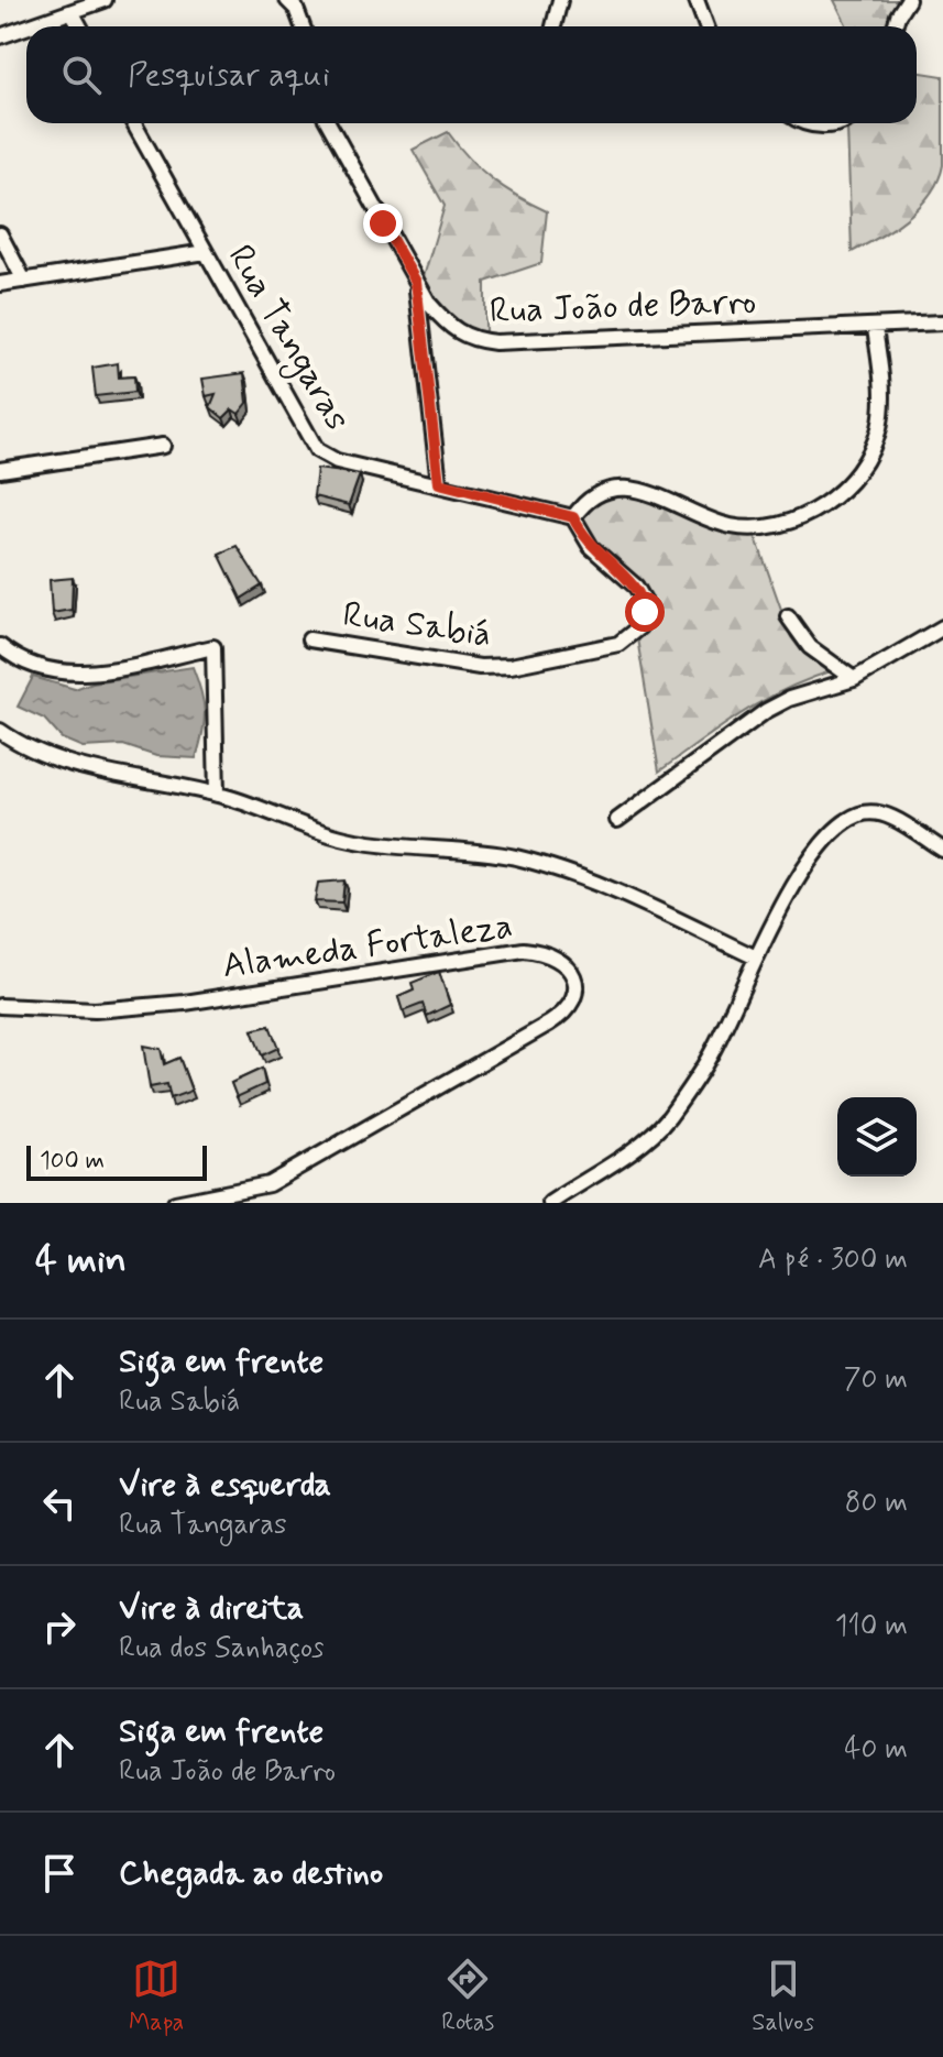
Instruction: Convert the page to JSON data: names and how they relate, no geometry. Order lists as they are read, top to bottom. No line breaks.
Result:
{"streets":{"street":["Rua João de Barro","Rua Tangaras","Rua Sabiá","Alameda Fortaleza"]},"crossings":[["Rua Tangaras","Rua Sabiá"]],"scale_bar":"100 m","page":{"search":"Pesquisar aqui","scale":"100 m","heading":["4 min","A pé · 300 m"],"list":[["Siga em frente","Rua Sabiá","70 m"],["Vire à esquerda","Rua Tangaras","80 m"],["Vire à direita","Rua dos Sanhaços","110 m"],["Siga em frente","Rua João de Barro","40 m"],"Chegada ao destino"],"nav":["Mapa","Rotas","Salvos"]}}
